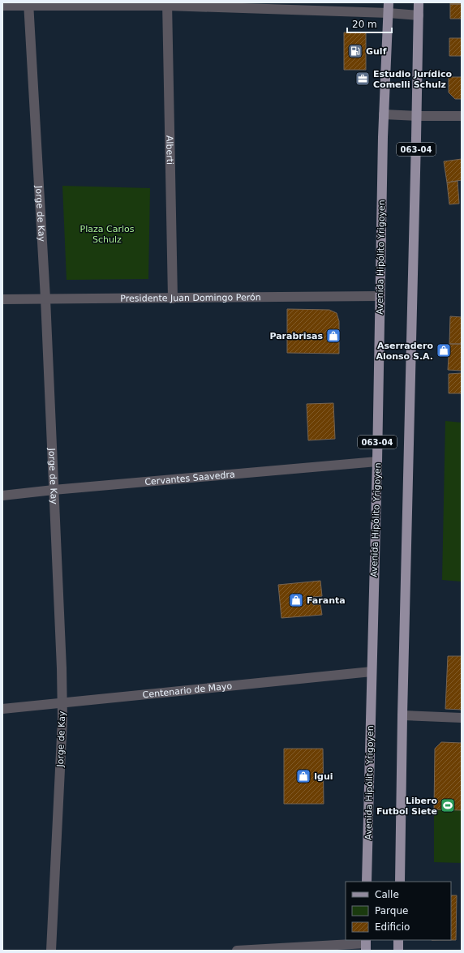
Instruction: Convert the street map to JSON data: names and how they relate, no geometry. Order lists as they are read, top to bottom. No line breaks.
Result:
{"streets":{"main road":["063-04","Avenida Hipólito Yrigoyen"],"street":["Alberti","Jorge de Kay","Presidente Juan Domingo Perón","Cervantes Saavedra","Centenario de Mayo"]},"crossings":[["Alberti","Presidente Juan Domingo Perón"],["Jorge de Kay","Presidente Juan Domingo Perón"],["Jorge de Kay","Cervantes Saavedra"],["Jorge de Kay","Centenario de Mayo"],["Avenida Hipólito Yrigoyen","Presidente Juan Domingo Perón"],["Avenida Hipólito Yrigoyen","Cervantes Saavedra"],["Avenida Hipólito Yrigoyen","Centenario de Mayo"]],"parks":["Plaza Carlos Schulz"],"places":{"fuel station":["Gulf"],"office":["Estudio Jurídico Comelli Schulz"],"shop":["Parabrisas","Aserradero Alonso S.A.","Faranta","Igui"],"sports":["Libero Futbol Siete"]},"legend":["Calle","Parque","Edificio"],"scale_bar":"20 m"}
